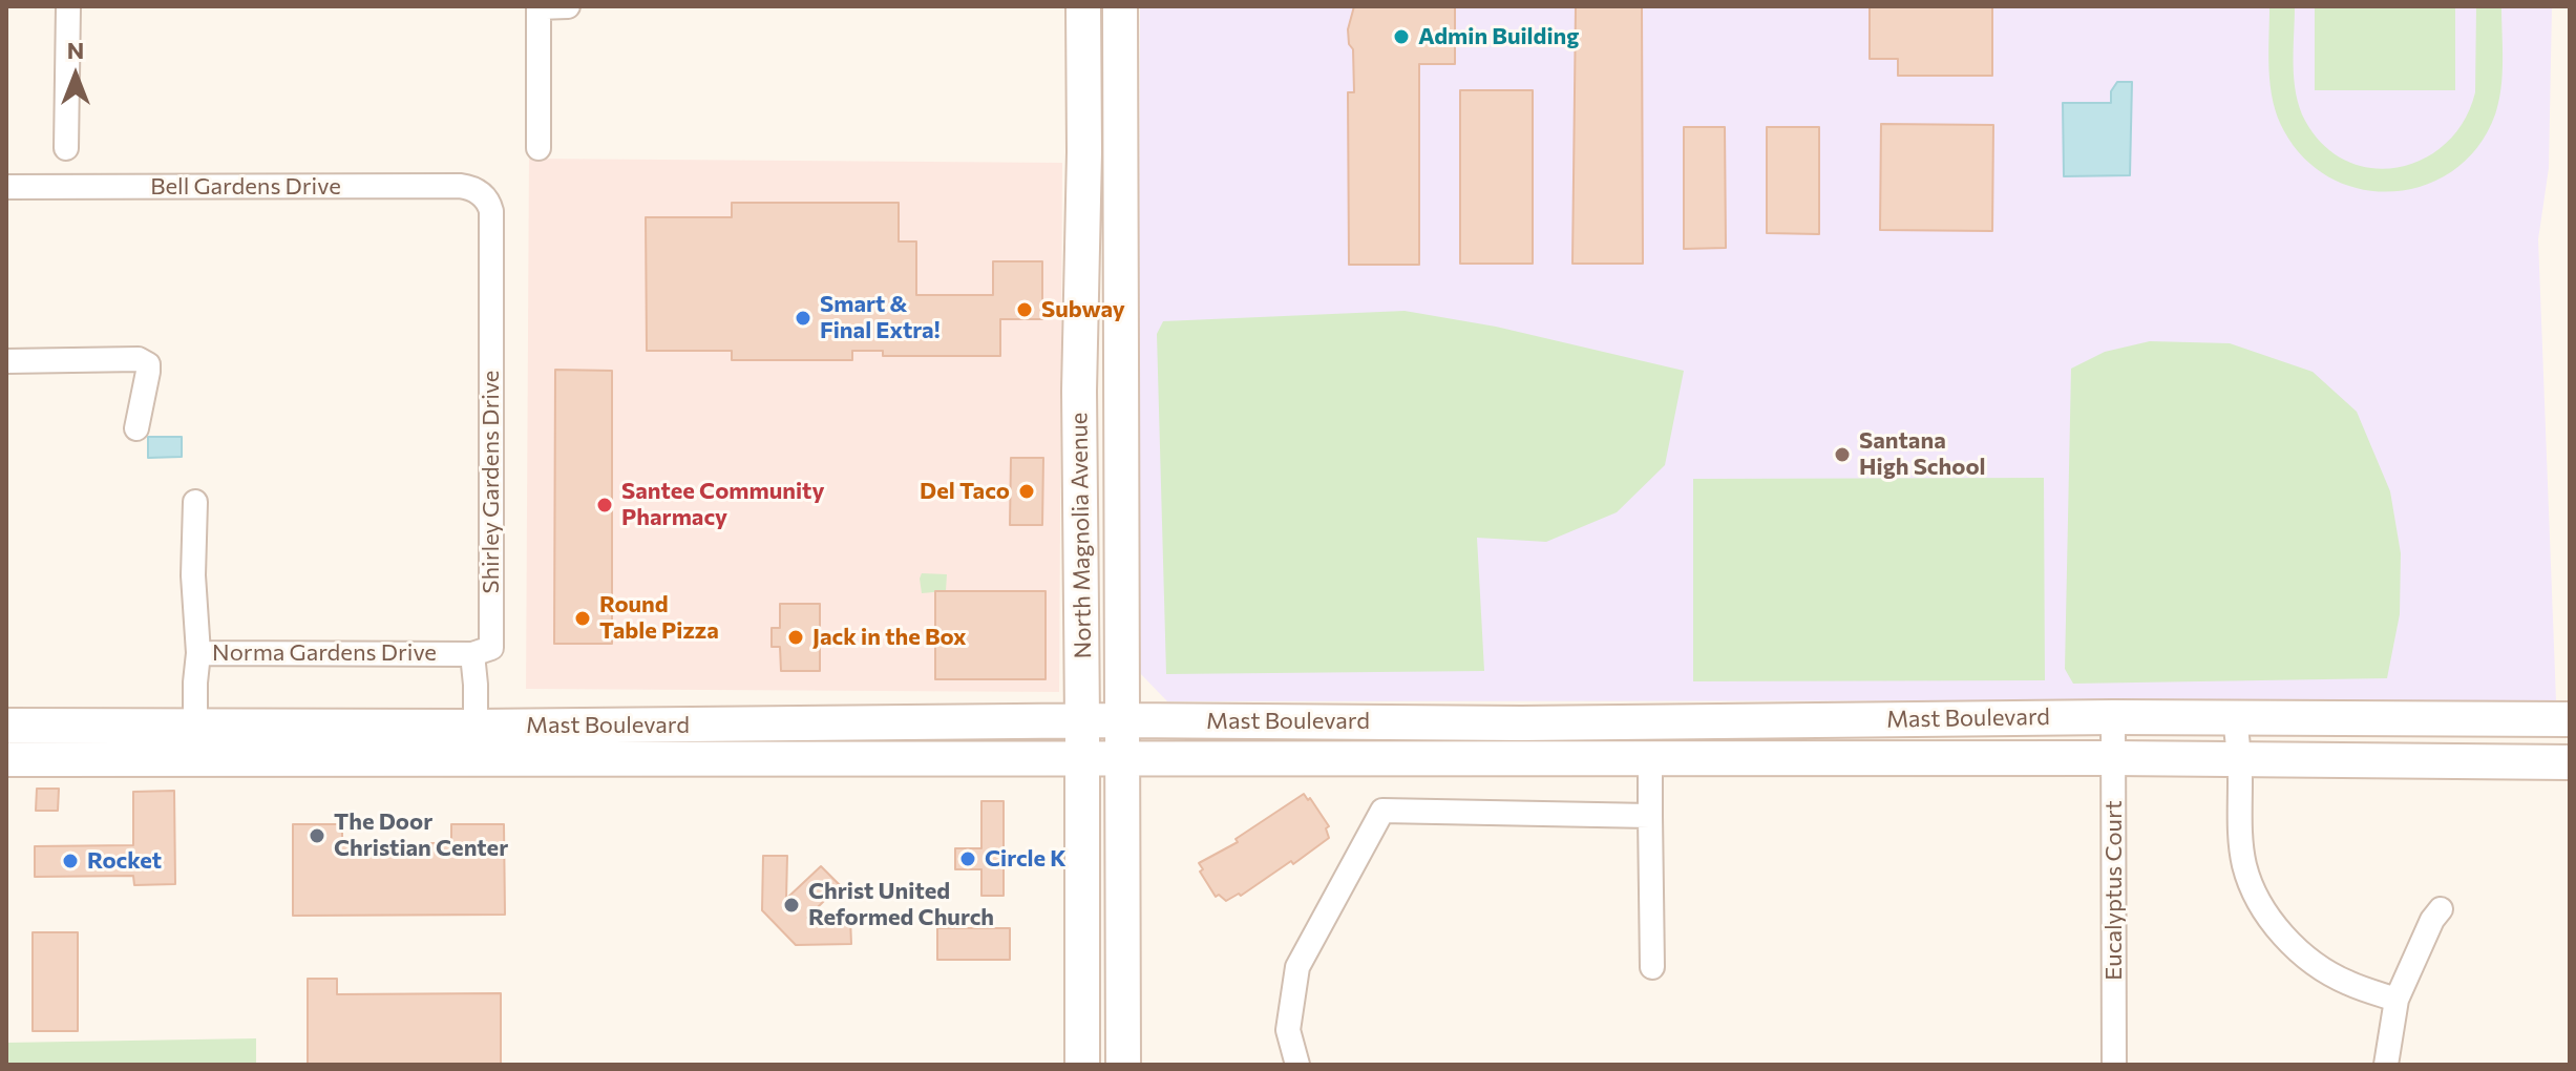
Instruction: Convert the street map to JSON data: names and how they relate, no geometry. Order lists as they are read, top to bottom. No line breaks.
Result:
{"streets":{"main road":["North Magnolia Avenue","Mast Boulevard"],"street":["Bell Gardens Drive","Shirley Gardens Drive","Norma Gardens Drive","Eucalyptus Court"]},"crossings":[["Bell Gardens Drive","Shirley Gardens Drive"],["Shirley Gardens Drive","Norma Gardens Drive"],["North Magnolia Avenue","Mast Boulevard"],["Norma Gardens Drive","Mast Boulevard"],["Mast Boulevard","Eucalyptus Court"]],"places":["Admin Building","Subway","Smart & Final Extra!","Santana High School","Del Taco","Santee Community Pharmacy","Round Table Pizza","Jack in the Box","The Door Christian Center","Circle K","Rocket","Christ United Reformed Church"],"north":"top"}
